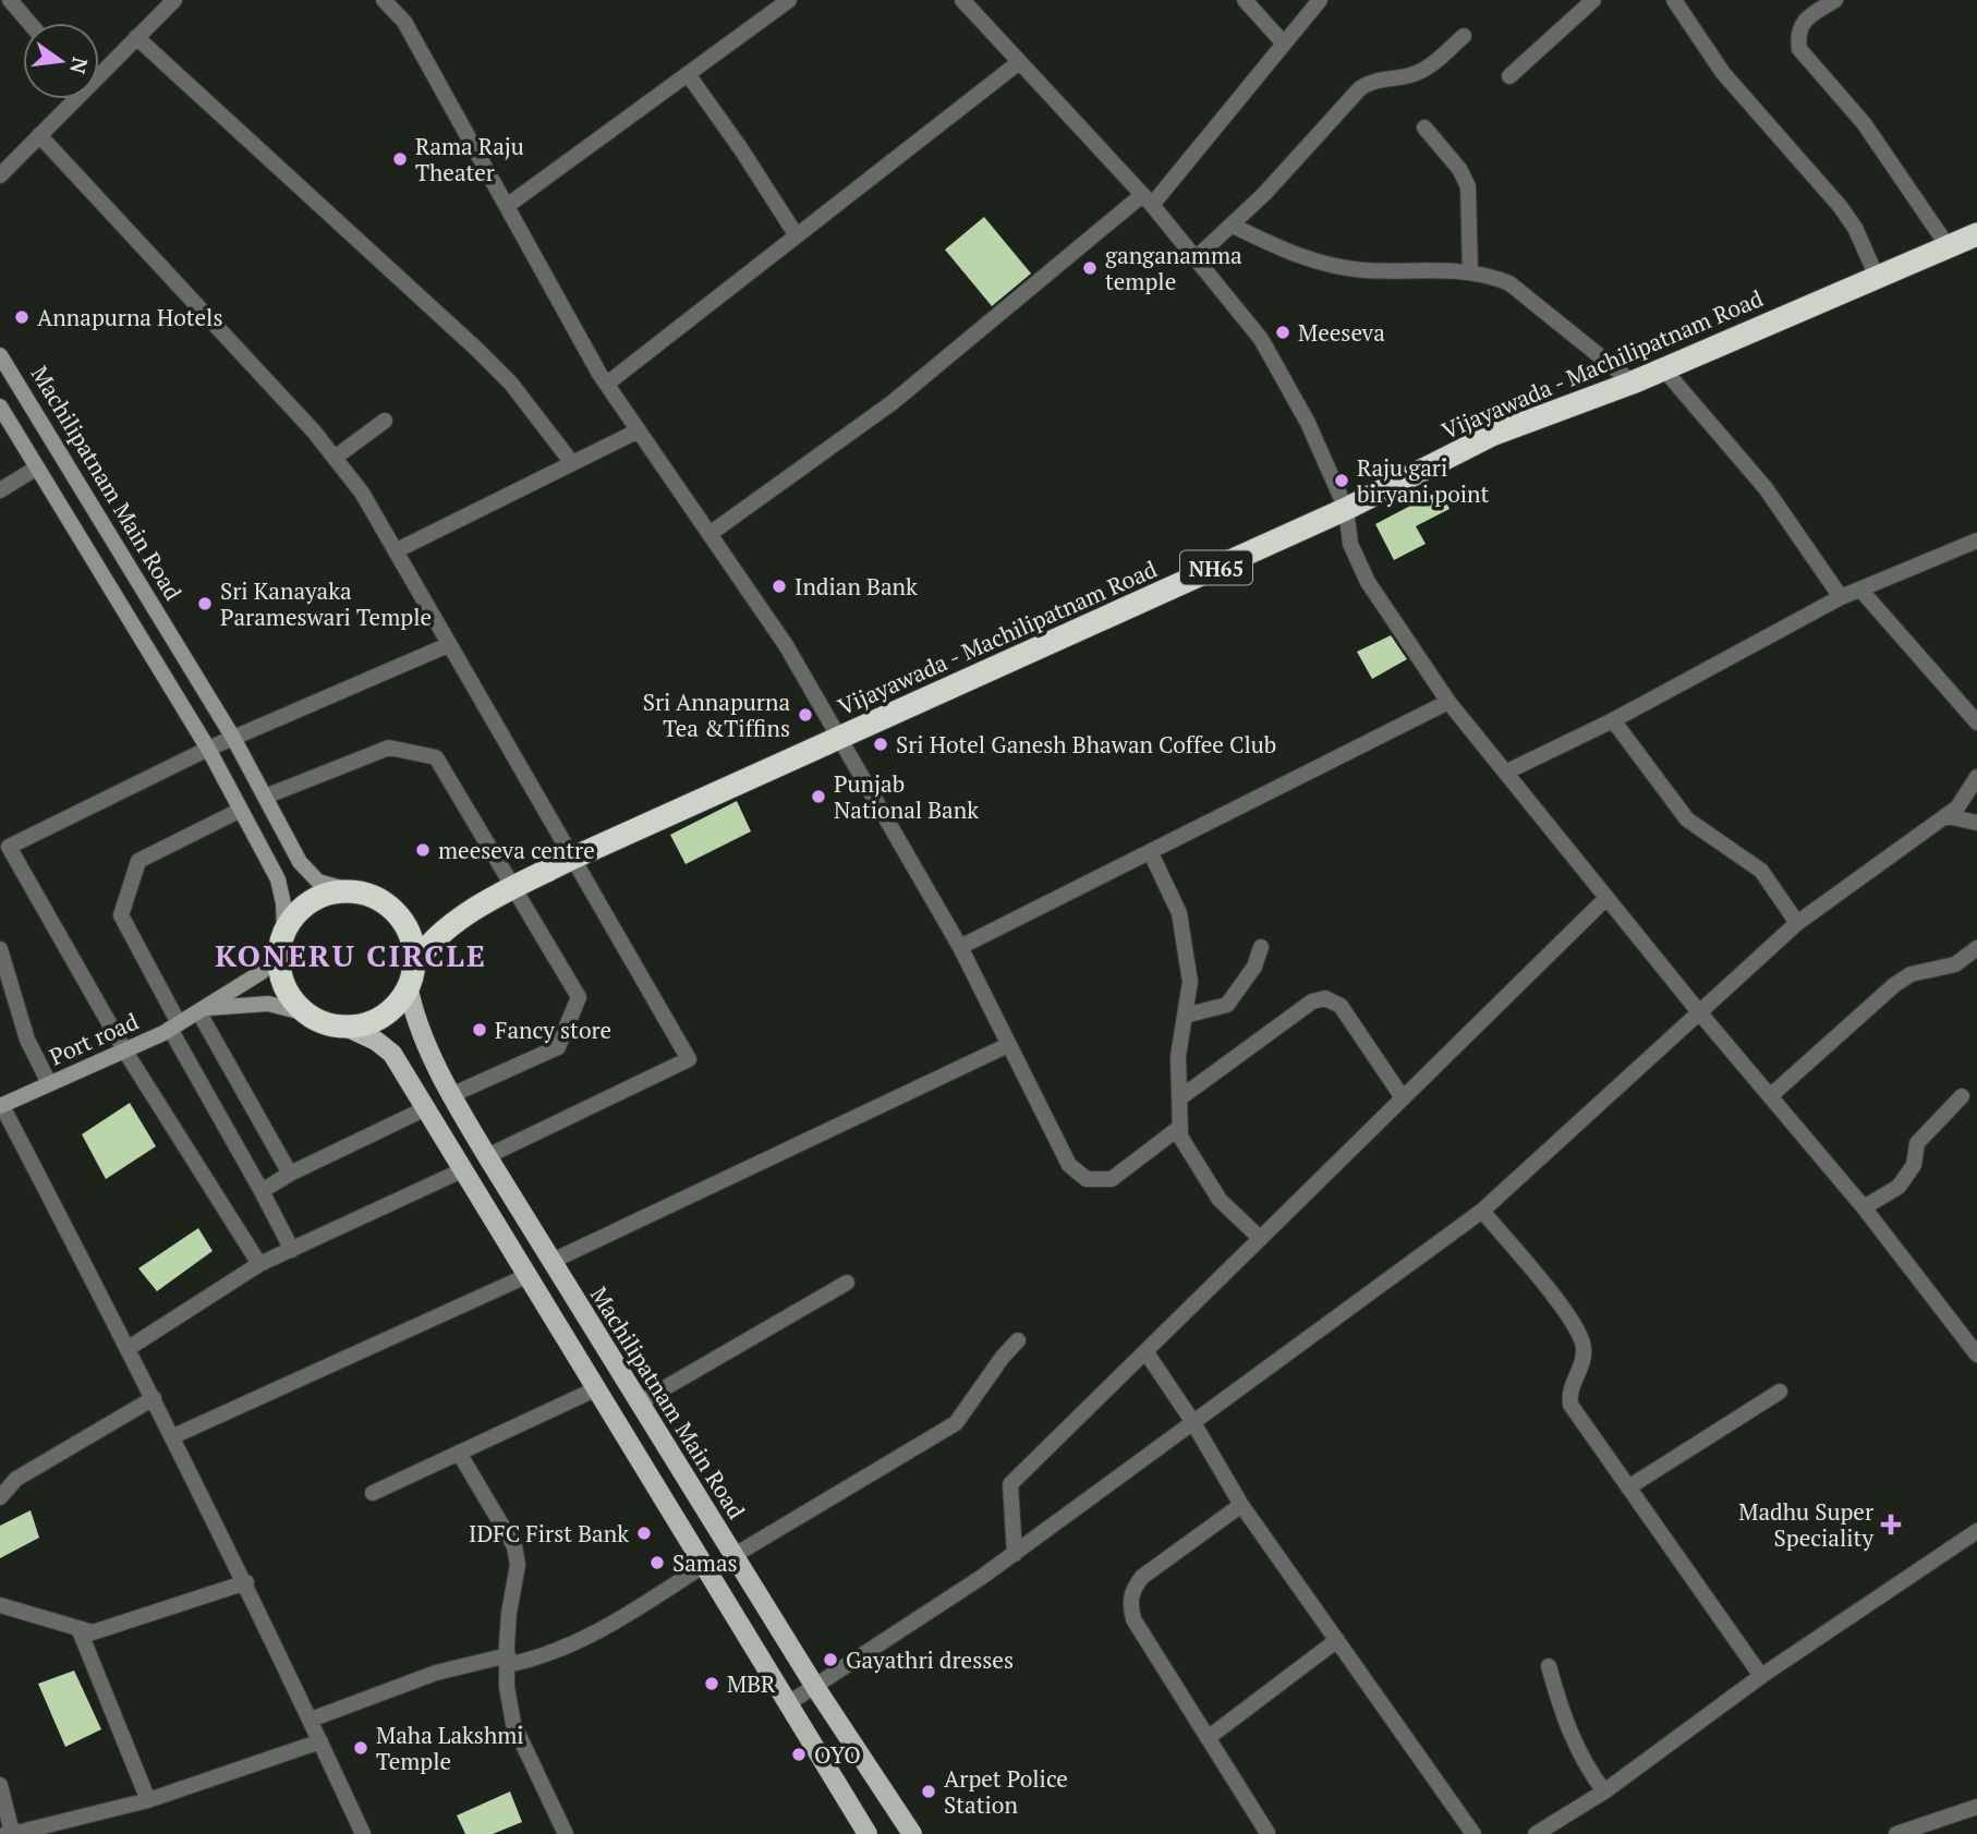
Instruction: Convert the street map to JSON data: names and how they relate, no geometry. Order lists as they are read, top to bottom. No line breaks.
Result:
{"streets":{"highway":["Vijayawada - Machilipatnam Road","NH65"],"main road":["Machilipatnam Main Road"],"street":["Port road"]},"crossings":[["Vijayawada - Machilipatnam Road","Machilipatnam Main Road"],["Vijayawada - Machilipatnam Road","NH65"],["Vijayawada - Machilipatnam Road","Port road"],["Machilipatnam Main Road","NH65"],["Machilipatnam Main Road","Port road"],["NH65","Port road"]],"districts":["KONERU CIRCLE"],"places":{"other":["Rama Raju Theater","ganganamma temple","Annapurna Hotels","Meeseva","Raju gari biryani point","Indian Bank","Sri Kanayaka Parameswari Temple","Sri Annapurna Tea &Tiffins","Sri Hotel Ganesh Bhawan Coffee Club","Punjab National Bank","meeseva centre","Fancy store","IDFC First Bank","Samas","Gayathri dresses","MBR","Maha Lakshmi Temple","OYO","Arpet Police Station"],"health":["Madhu Super Speciality"]},"north":"right"}
